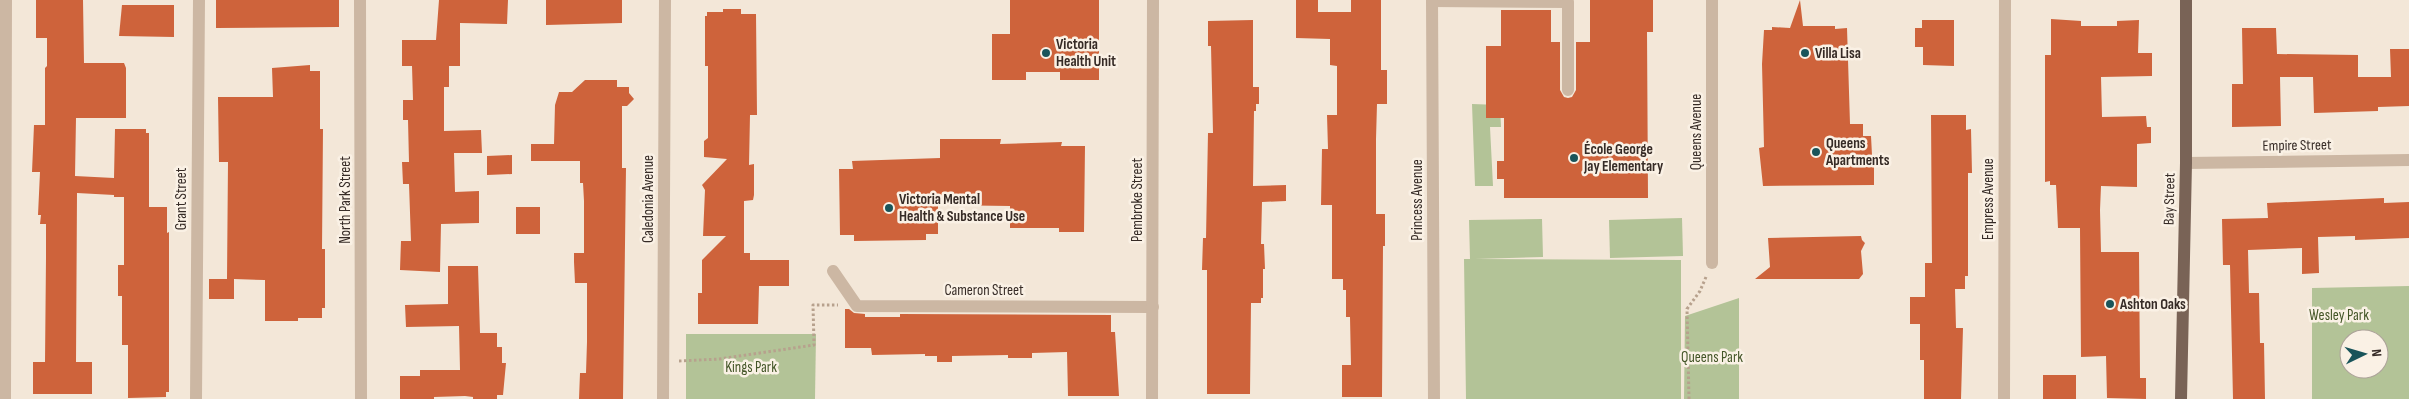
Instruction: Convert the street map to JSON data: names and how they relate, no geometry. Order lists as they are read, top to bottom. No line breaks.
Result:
{"streets":{"main road":["Bay Street"],"street":["Queens Avenue","Empire Street","Grant Street","Caledonia Avenue","Empress Avenue","North Park Street","Pembroke Street","Princess Avenue","Cameron Street"]},"crossings":[["Empire Street","Bay Street"],["Pembroke Street","Cameron Street"]],"parks":["Wesley Park","Queens Park","Kings Park"],"places":["Victoria Health Unit","Villa Lisa","Queens Apartments","École George Jay Elementary","Victoria Mental Health & Substance Use","Ashton Oaks"],"north":"right"}
